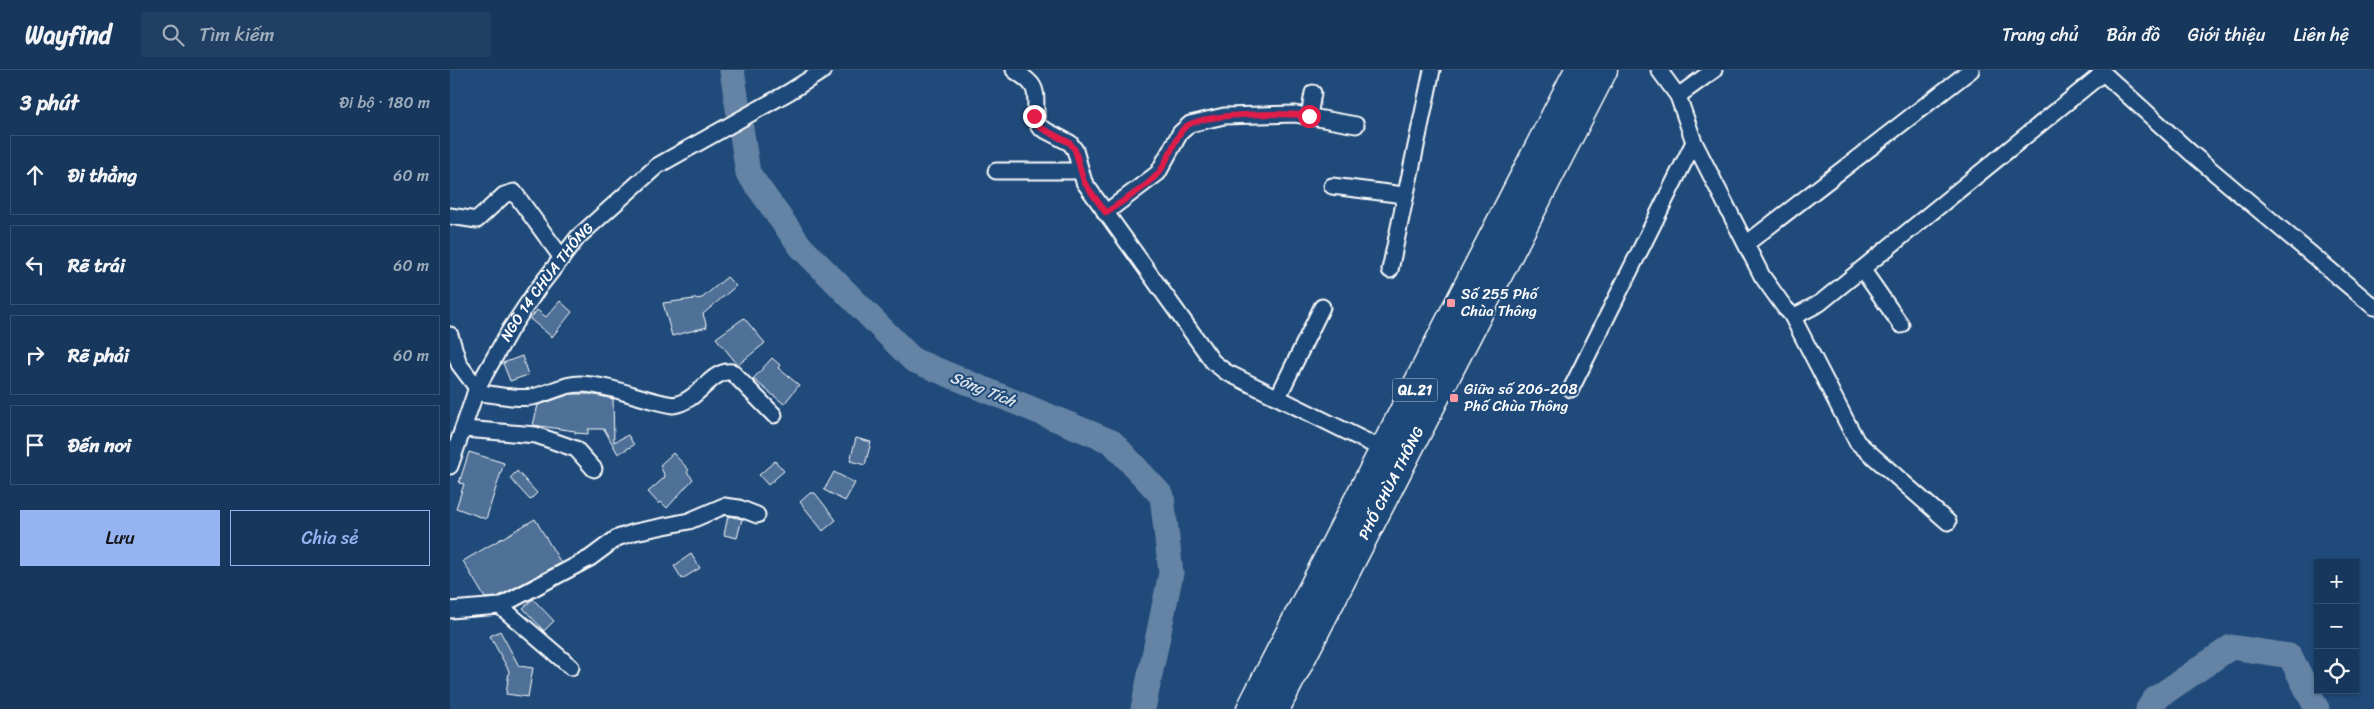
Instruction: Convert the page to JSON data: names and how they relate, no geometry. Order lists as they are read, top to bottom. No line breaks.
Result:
{"streets":{"highway":["QL.21","PHỐ CHÙA THÔNG"],"street":["NGÕ 14 CHÙA THÔNG"]},"water":["Sông Tích"],"places":{"transit":["Số 255 Phố Chùa Thông","Giữa số 206-208 Phố Chùa Thông"]},"page":{"header":"Wayfind","search":"Tìm kiếm","nav":["Trang chủ","Bản đồ","Giới thiệu","Liên hệ"],"heading":["3 phút","Đi bộ · 180 m"],"list":[["Đi thẳng","60 m"],["Rẽ trái","60 m"],["Rẽ phải","60 m"],"Đến nơi"],"buttons":["Lưu","Chia sẻ"],"map_buttons":["+","−"]}}
